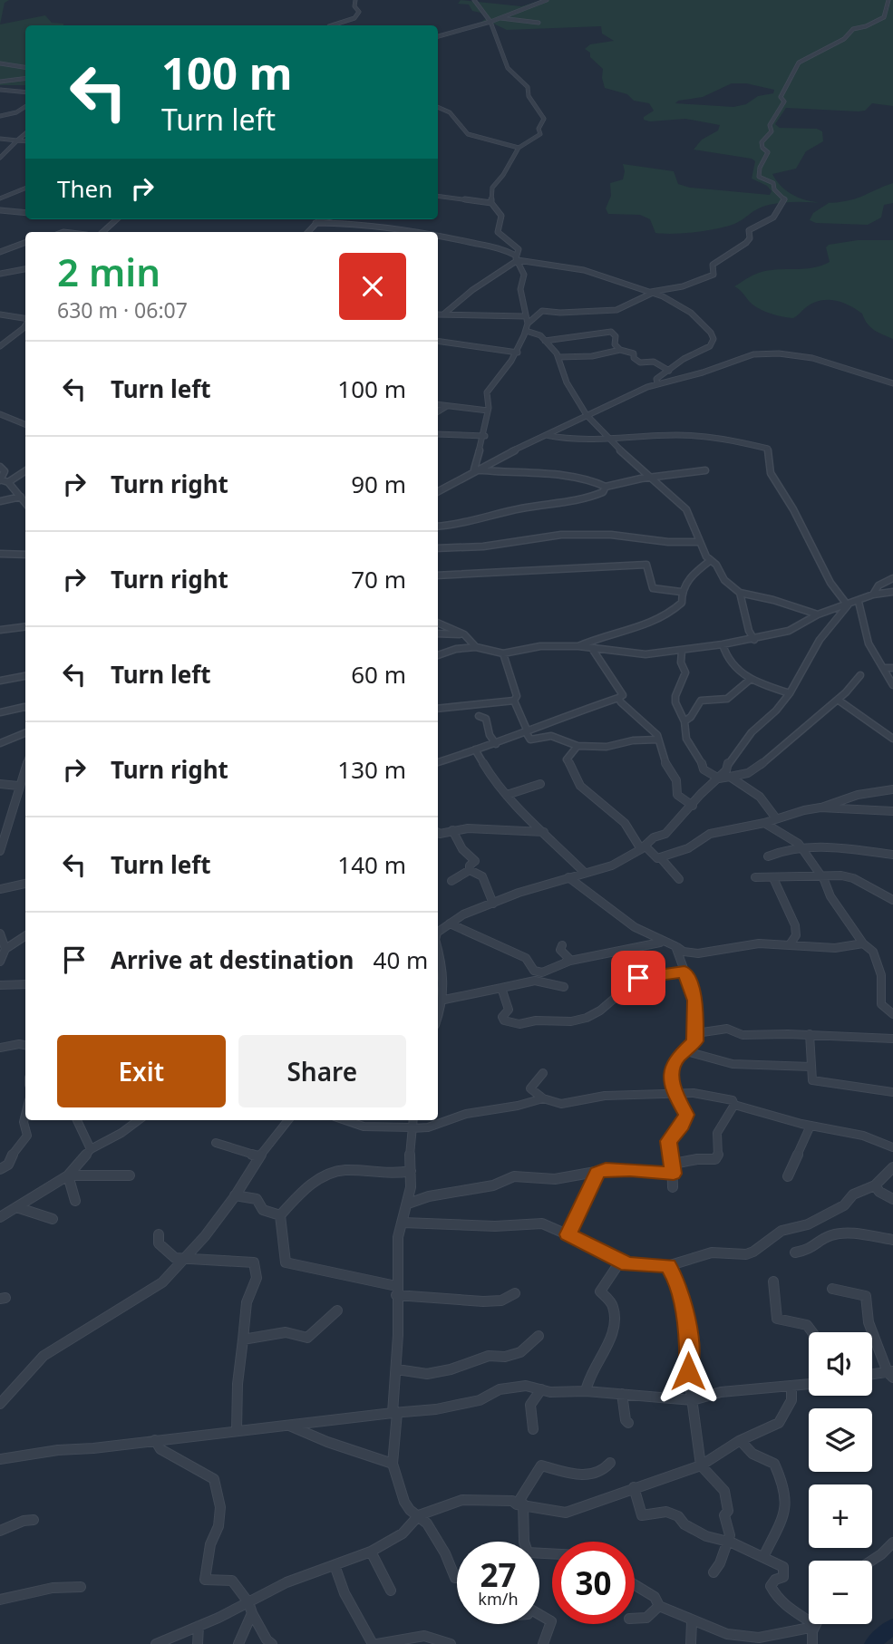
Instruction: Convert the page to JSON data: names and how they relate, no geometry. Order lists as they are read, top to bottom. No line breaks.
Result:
{"page":{"turn":["100 m","Turn left"],"then":"Then","heading":["2 min","630 m · 06:07"],"list":[{"name":"Turn left","value":"100 m"},{"name":"Turn right","value":"90 m"},{"name":"Turn right","value":"70 m"},{"name":"Turn left","value":"60 m"},{"name":"Turn right","value":"130 m"},{"name":"Turn left","value":"140 m"},{"name":"Arrive at destination","value":"40 m"}],"buttons":["Exit","Share"],"map_buttons":["+","−"],"speed":"27 km/h","limit":"30"}}
